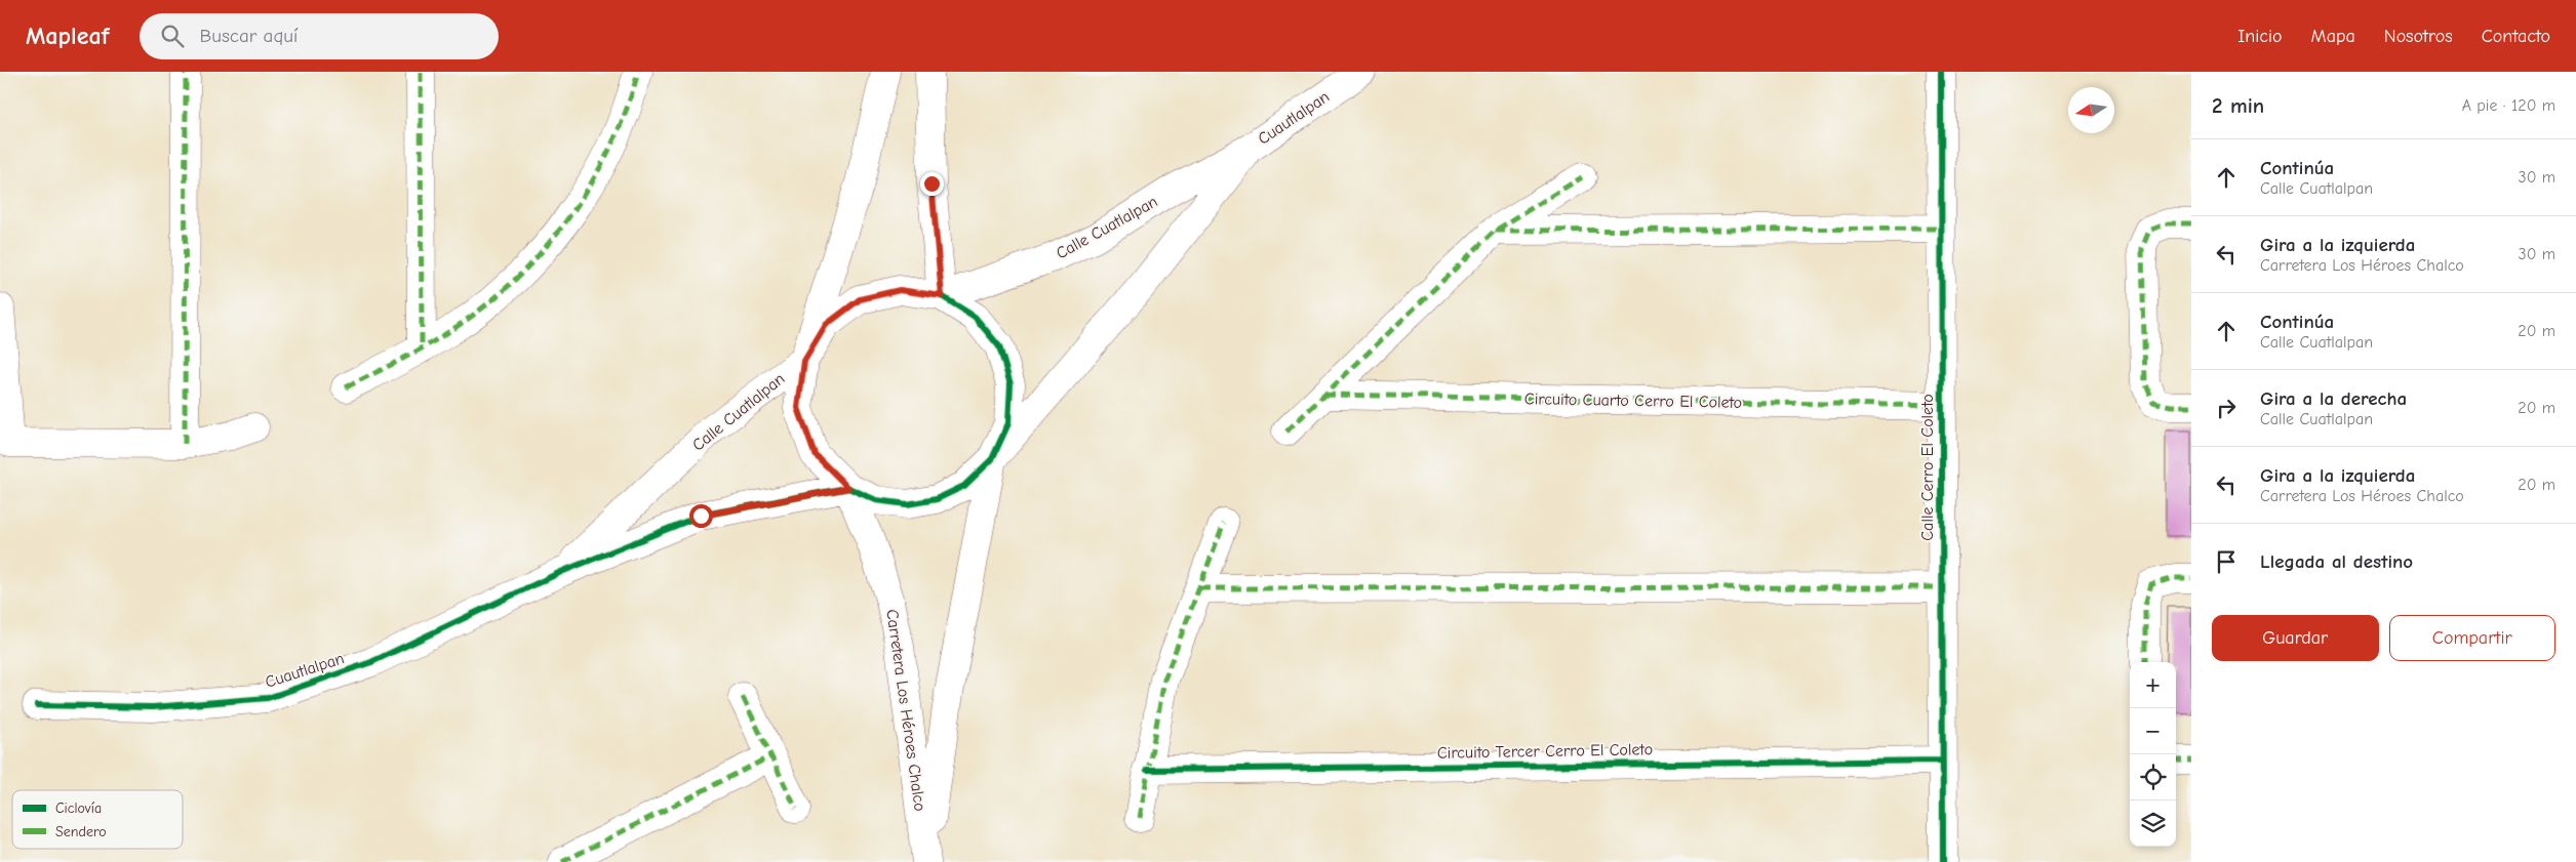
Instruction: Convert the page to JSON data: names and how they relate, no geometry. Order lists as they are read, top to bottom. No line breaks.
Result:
{"streets":{"street":["Cuautlalpan","Calle Cuatlalpan","Circuito Cuarto Cerro El Coleto","Calle Cerro El Coleto","Carretera Los Héroes Chalco","Circuito Tercer Cerro El Coleto"]},"crossings":[["Cuautlalpan","Calle Cuatlalpan"],["Calle Cuatlalpan","Carretera Los Héroes Chalco"],["Circuito Cuarto Cerro El Coleto","Calle Cerro El Coleto"],["Calle Cerro El Coleto","Circuito Tercer Cerro El Coleto"]],"legend":["Ciclovía","Sendero"],"north":"left","page":{"header":"Mapleaf","search":"Buscar aquí","nav":["Inicio","Mapa","Nosotros","Contacto"],"heading":["2 min","A pie · 120 m"],"list":[["Continúa","Calle Cuatlalpan","30 m"],["Gira a la izquierda","Carretera Los Héroes Chalco","30 m"],["Continúa","Calle Cuatlalpan","20 m"],["Gira a la derecha","Calle Cuatlalpan","20 m"],["Gira a la izquierda","Carretera Los Héroes Chalco","20 m"],"Llegada al destino"],"buttons":["Guardar","Compartir"],"map_buttons":["+","−"]}}
